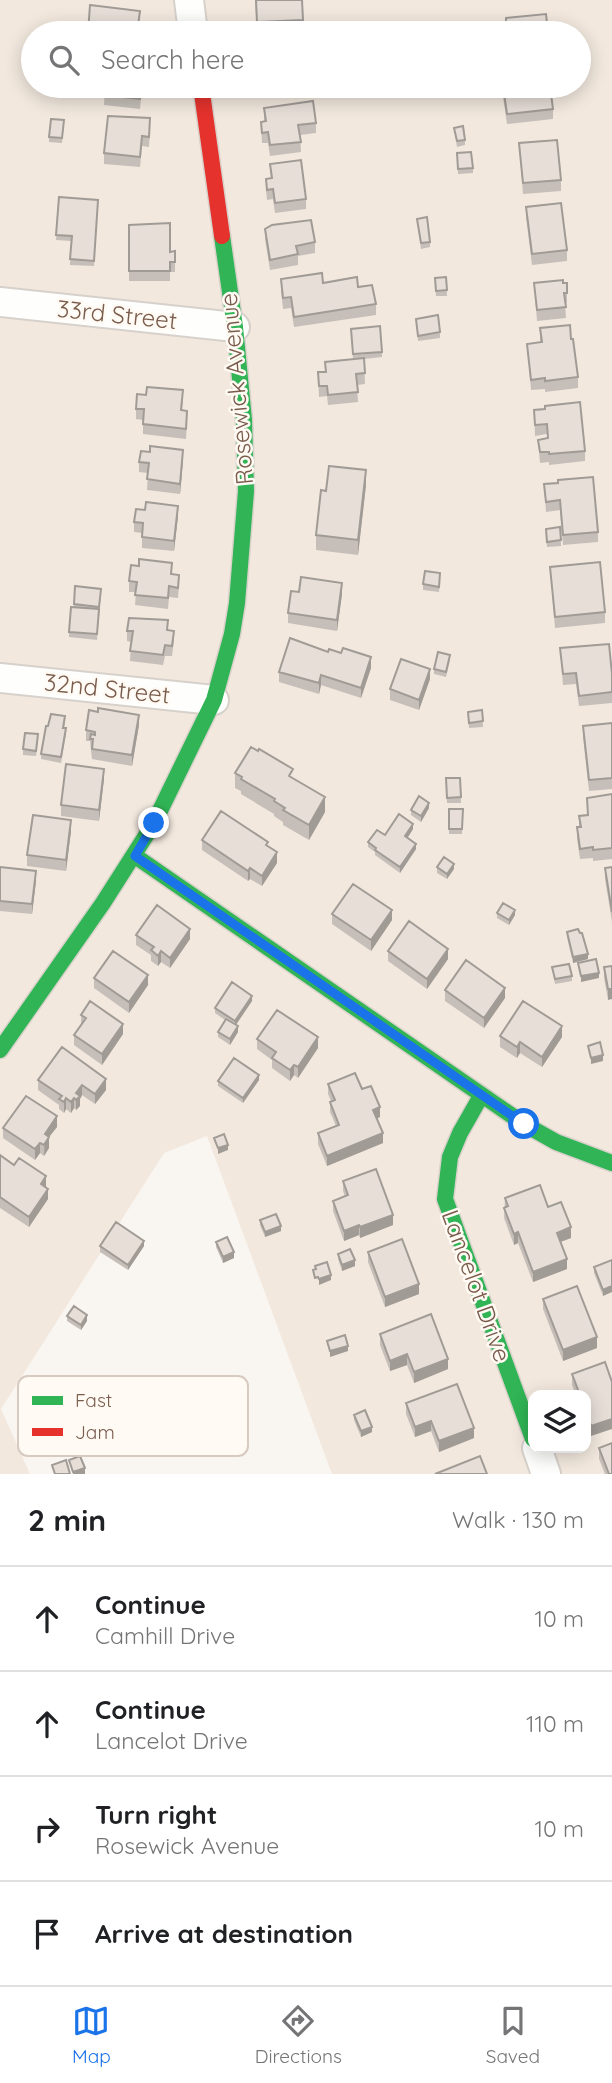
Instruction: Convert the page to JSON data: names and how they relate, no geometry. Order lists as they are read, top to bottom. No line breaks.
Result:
{"streets":{"street":["33rd Street","Rosewick Avenue","32nd Street","Lancelot Drive"]},"crossings":[["33rd Street","Rosewick Avenue"],["Rosewick Avenue","32nd Street"]],"legend":["Fast","Jam"],"page":{"search":"Search here","heading":["2 min","Walk · 130 m"],"list":[["Continue","Camhill Drive","10 m"],["Continue","Lancelot Drive","110 m"],["Turn right","Rosewick Avenue","10 m"],"Arrive at destination"],"nav":["Map","Directions","Saved"]}}
